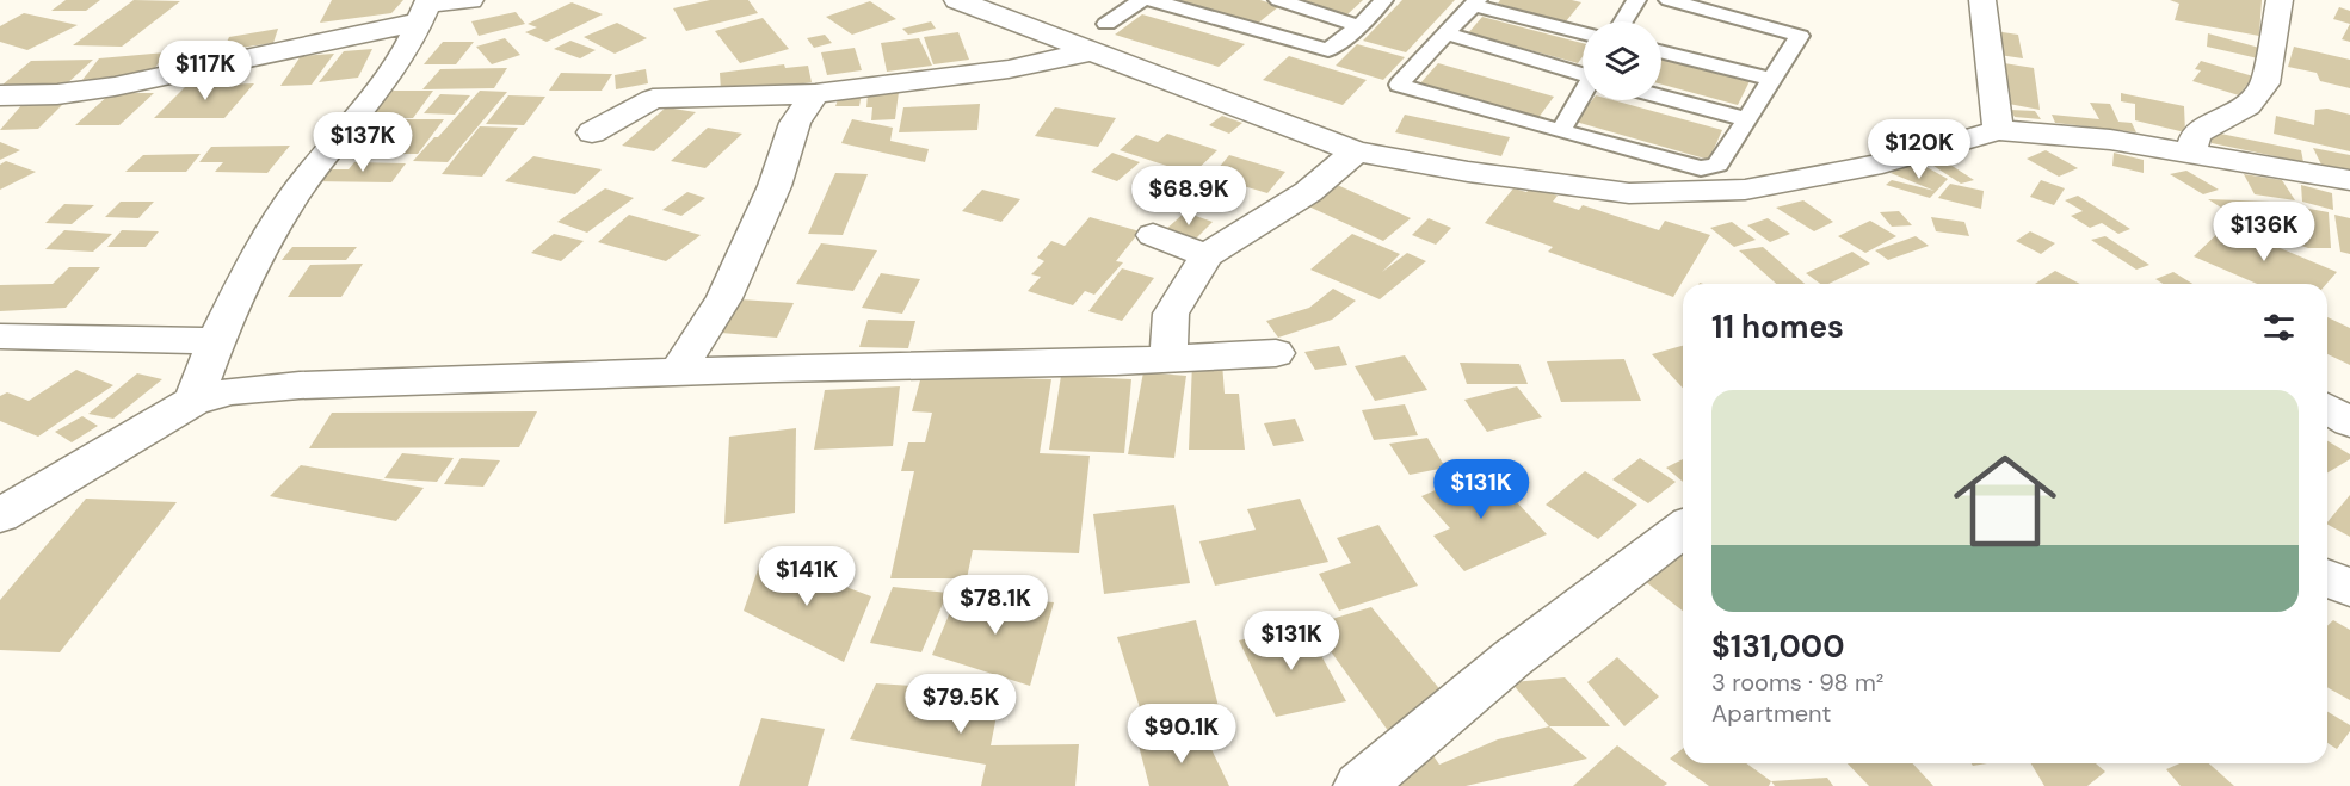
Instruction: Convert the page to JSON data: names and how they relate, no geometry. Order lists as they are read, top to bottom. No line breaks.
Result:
{"page":{"price":["$117K","$137K","$120K","$68.9K","$136K","$131K","$141K","$78.1K","$131K","$79.5K","$90.1K"],"heading":"11 homes","list":[{"name":"$131,000","note":"3 rooms · 98 m² · Apartment"}]}}
